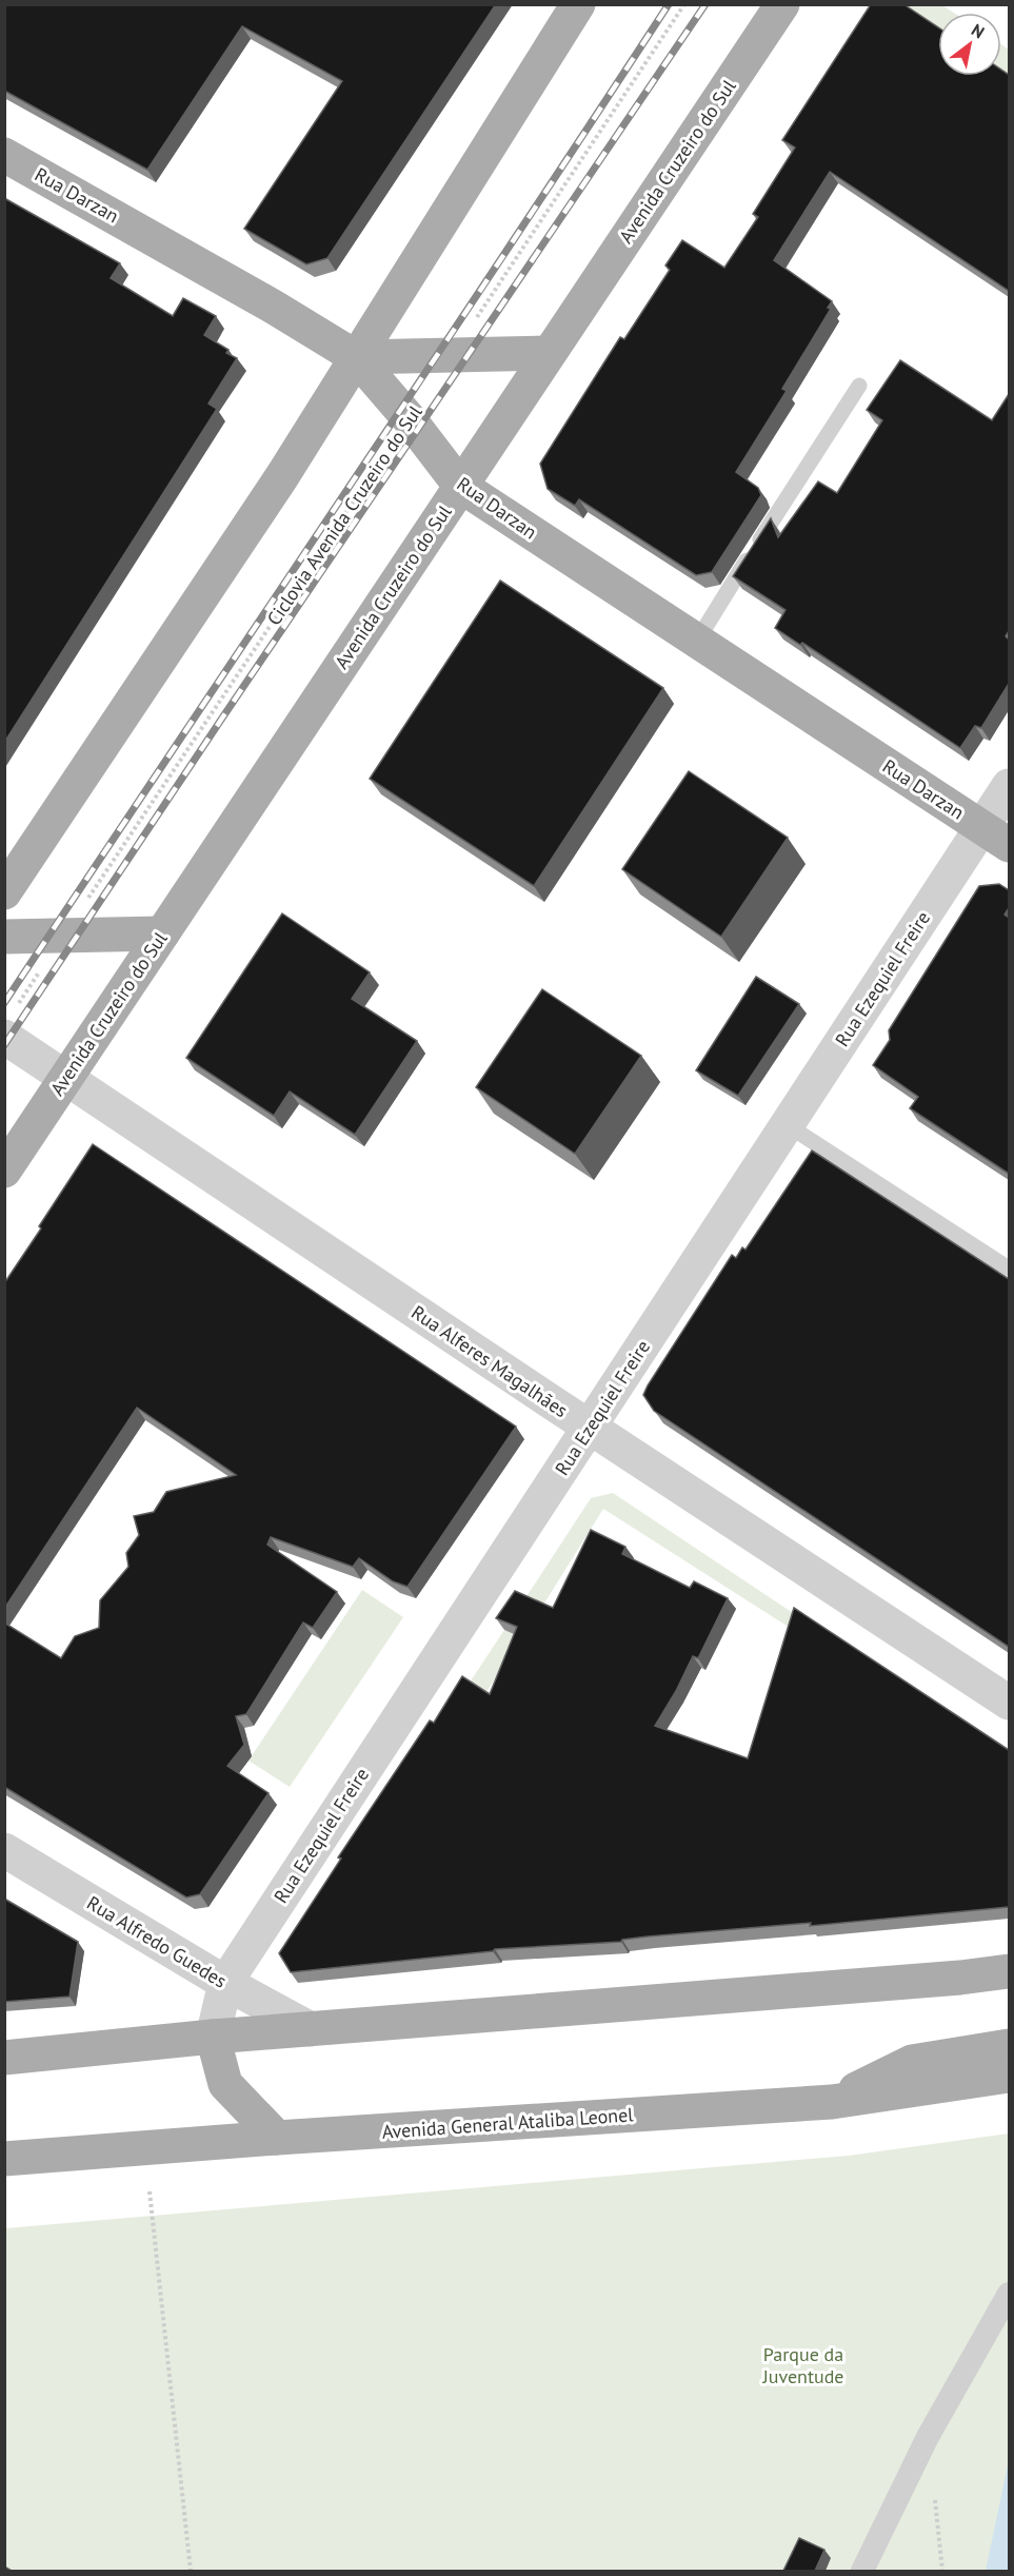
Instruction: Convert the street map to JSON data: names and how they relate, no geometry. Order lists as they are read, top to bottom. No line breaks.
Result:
{"streets":{"main road":["Avenida Cruzeiro do Sul","Rua Darzan","Avenida General Ataliba Leonel"],"street":["Rua Ezequiel Freire","Rua Alferes Magalhães","Rua Alfredo Guedes"],"path":["Ciclovia Avenida Cruzeiro do Sul"]},"crossings":[["Avenida Cruzeiro do Sul","Rua Darzan"],["Avenida Cruzeiro do Sul","Rua Alferes Magalhães"],["Rua Darzan","Ciclovia Avenida Cruzeiro do Sul"],["Rua Darzan","Rua Ezequiel Freire"],["Rua Ezequiel Freire","Rua Alferes Magalhães"],["Rua Ezequiel Freire","Rua Alfredo Guedes"]],"parks":["Parque da Juventude"],"north":"top right"}
